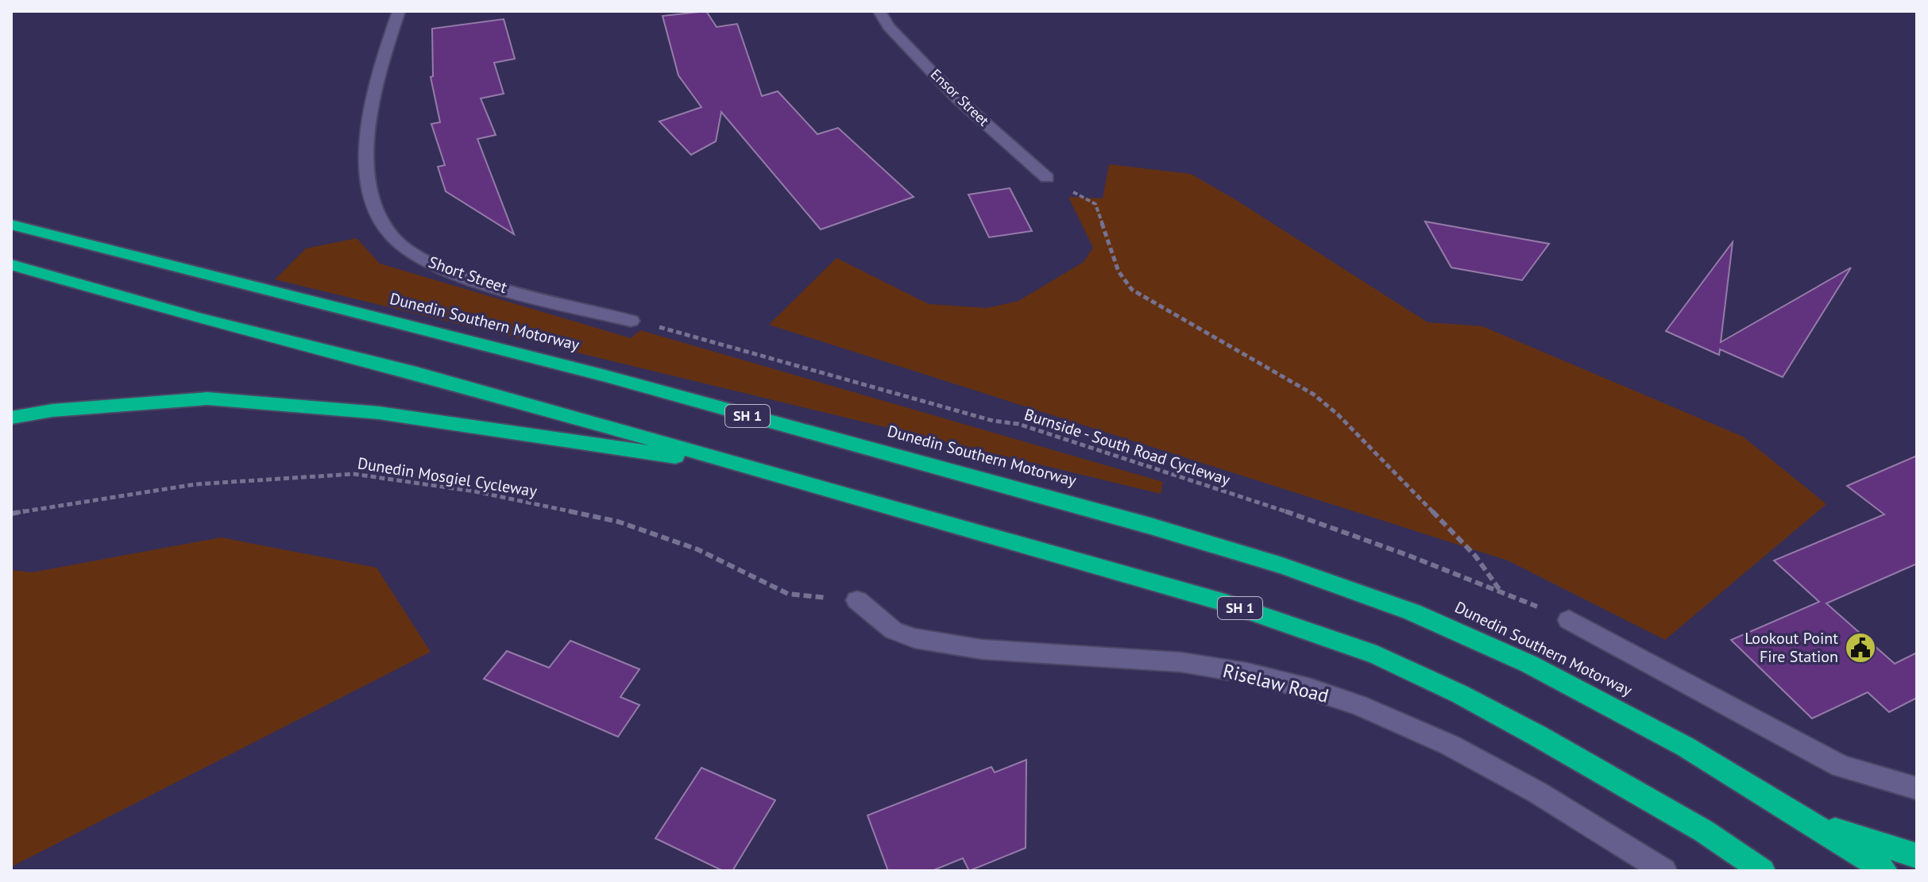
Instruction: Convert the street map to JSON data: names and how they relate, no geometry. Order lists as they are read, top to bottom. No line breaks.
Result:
{"streets":{"highway":["Dunedin Southern Motorway","SH 1"],"street":["Ensor Street","Short Street","Riselaw Road"],"path":["Burnside - South Road Cycleway","Dunedin Mosgiel Cycleway"]},"crossings":[["Short Street","Burnside - South Road Cycleway"]],"places":{"public building":["Lookout Point Fire Station"]}}
